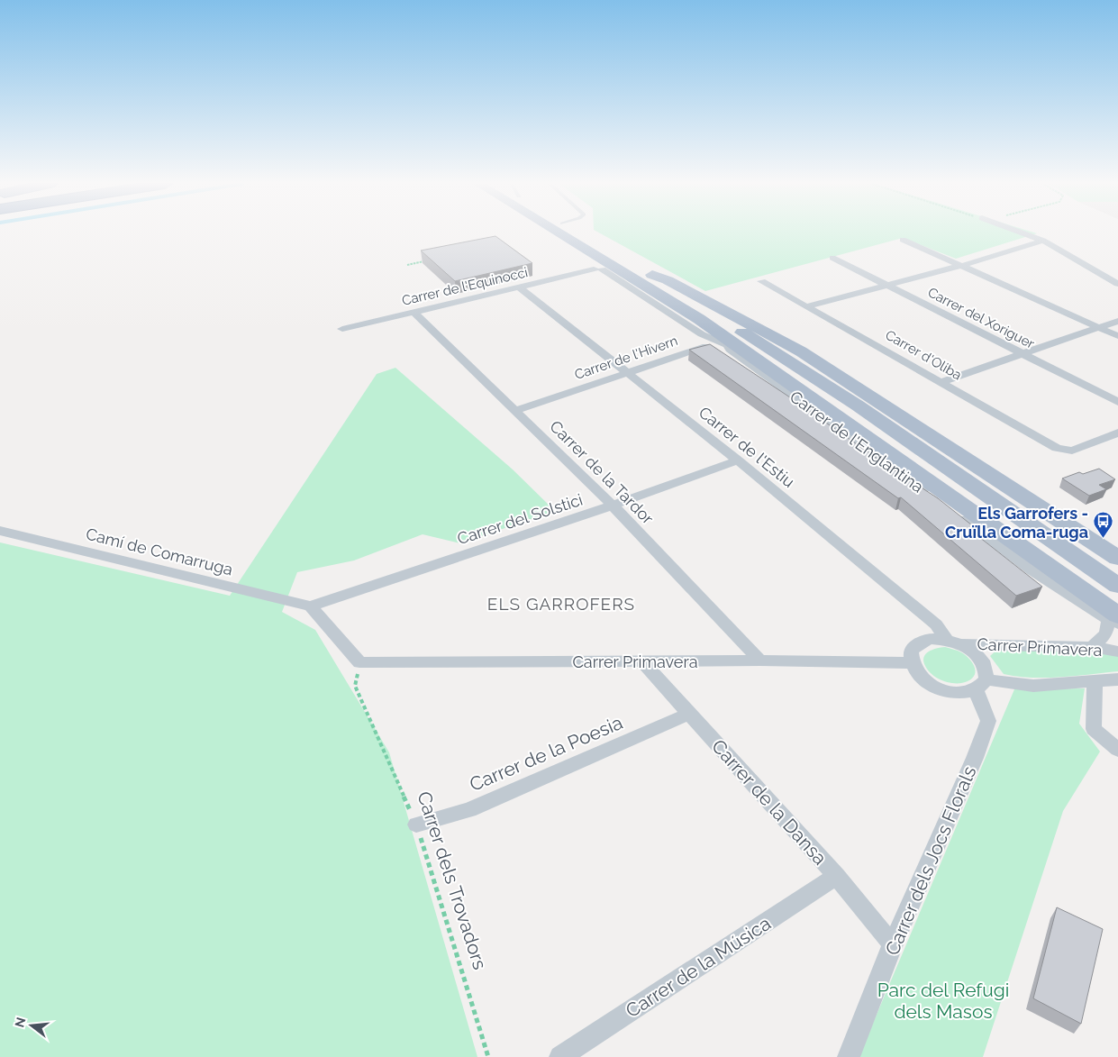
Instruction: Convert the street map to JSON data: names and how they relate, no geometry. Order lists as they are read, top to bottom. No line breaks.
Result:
{"streets":{"street":["Carrer de l'Equinocci","Carrer del Xoriguer","Carrer d'Oliba","Carrer de l'Hivern","Carrer de l'Englantina","Carrer de l'Estiu","Carrer de la Tardor","Carrer del Solstici","Camí de Comarruga","Carrer Primavera","Carrer de la Poesia","Carrer de la Dansa","Carrer dels Jocs Florals","Carrer de la Música"],"path":["Carrer dels Trovadors"]},"crossings":[["Carrer de l'Equinocci","Carrer de l'Englantina"],["Carrer de l'Equinocci","Carrer de l'Estiu"],["Carrer de l'Equinocci","Carrer de la Tardor"],["Carrer de l'Hivern","Carrer de l'Englantina"],["Carrer de l'Hivern","Carrer de l'Estiu"],["Carrer de l'Hivern","Carrer de la Tardor"],["Carrer de l'Estiu","Carrer del Solstici"],["Carrer de l'Estiu","Carrer Primavera"],["Carrer de l'Estiu","Carrer dels Jocs Florals"],["Carrer de la Tardor","Carrer del Solstici"],["Carrer de la Tardor","Carrer Primavera"],["Carrer del Solstici","Camí de Comarruga"],["Carrer Primavera","Carrer de la Dansa"],["Carrer Primavera","Carrer dels Jocs Florals"],["Carrer Primavera","Carrer dels Trovadors"],["Carrer de la Poesia","Carrer de la Dansa"],["Carrer de la Poesia","Carrer dels Trovadors"],["Carrer de la Dansa","Carrer dels Jocs Florals"],["Carrer de la Dansa","Carrer de la Música"]],"districts":["ELS GARROFERS"],"parks":["Parc del Refugi dels Masos"],"places":{"bus stop":["Els Garrofers - Cruïlla Coma-ruga"]},"north":"left"}
